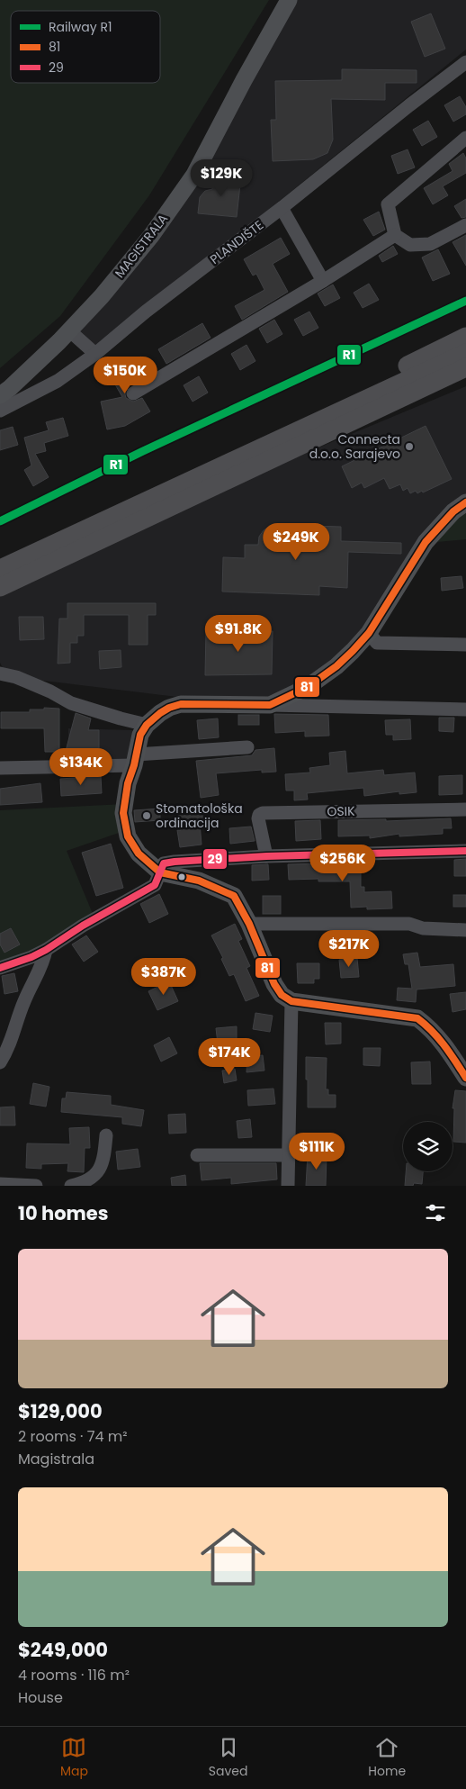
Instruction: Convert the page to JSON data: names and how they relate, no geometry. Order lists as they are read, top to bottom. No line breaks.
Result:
{"streets":{"main road":["MAGISTRALA"],"street":["PLANDIŠTE","OSIK"]},"places":["Connecta d.o.o. Sarajevo","Stomatološka ordinacija"],"lines":["rail line R1","transit line 81","transit line 29"],"legend":["Railway R1","81","29"],"page":{"price":["$129K","$150K","$249K","$91.8K","$134K","$256K","$217K","$387K","$174K","$111K"],"heading":"10 homes","list":[{"name":"$129,000","note":"2 rooms · 74 m² · Magistrala"},{"name":"$249,000","note":"4 rooms · 116 m² · House"}],"tabs":["Map","Saved","Home"]}}
